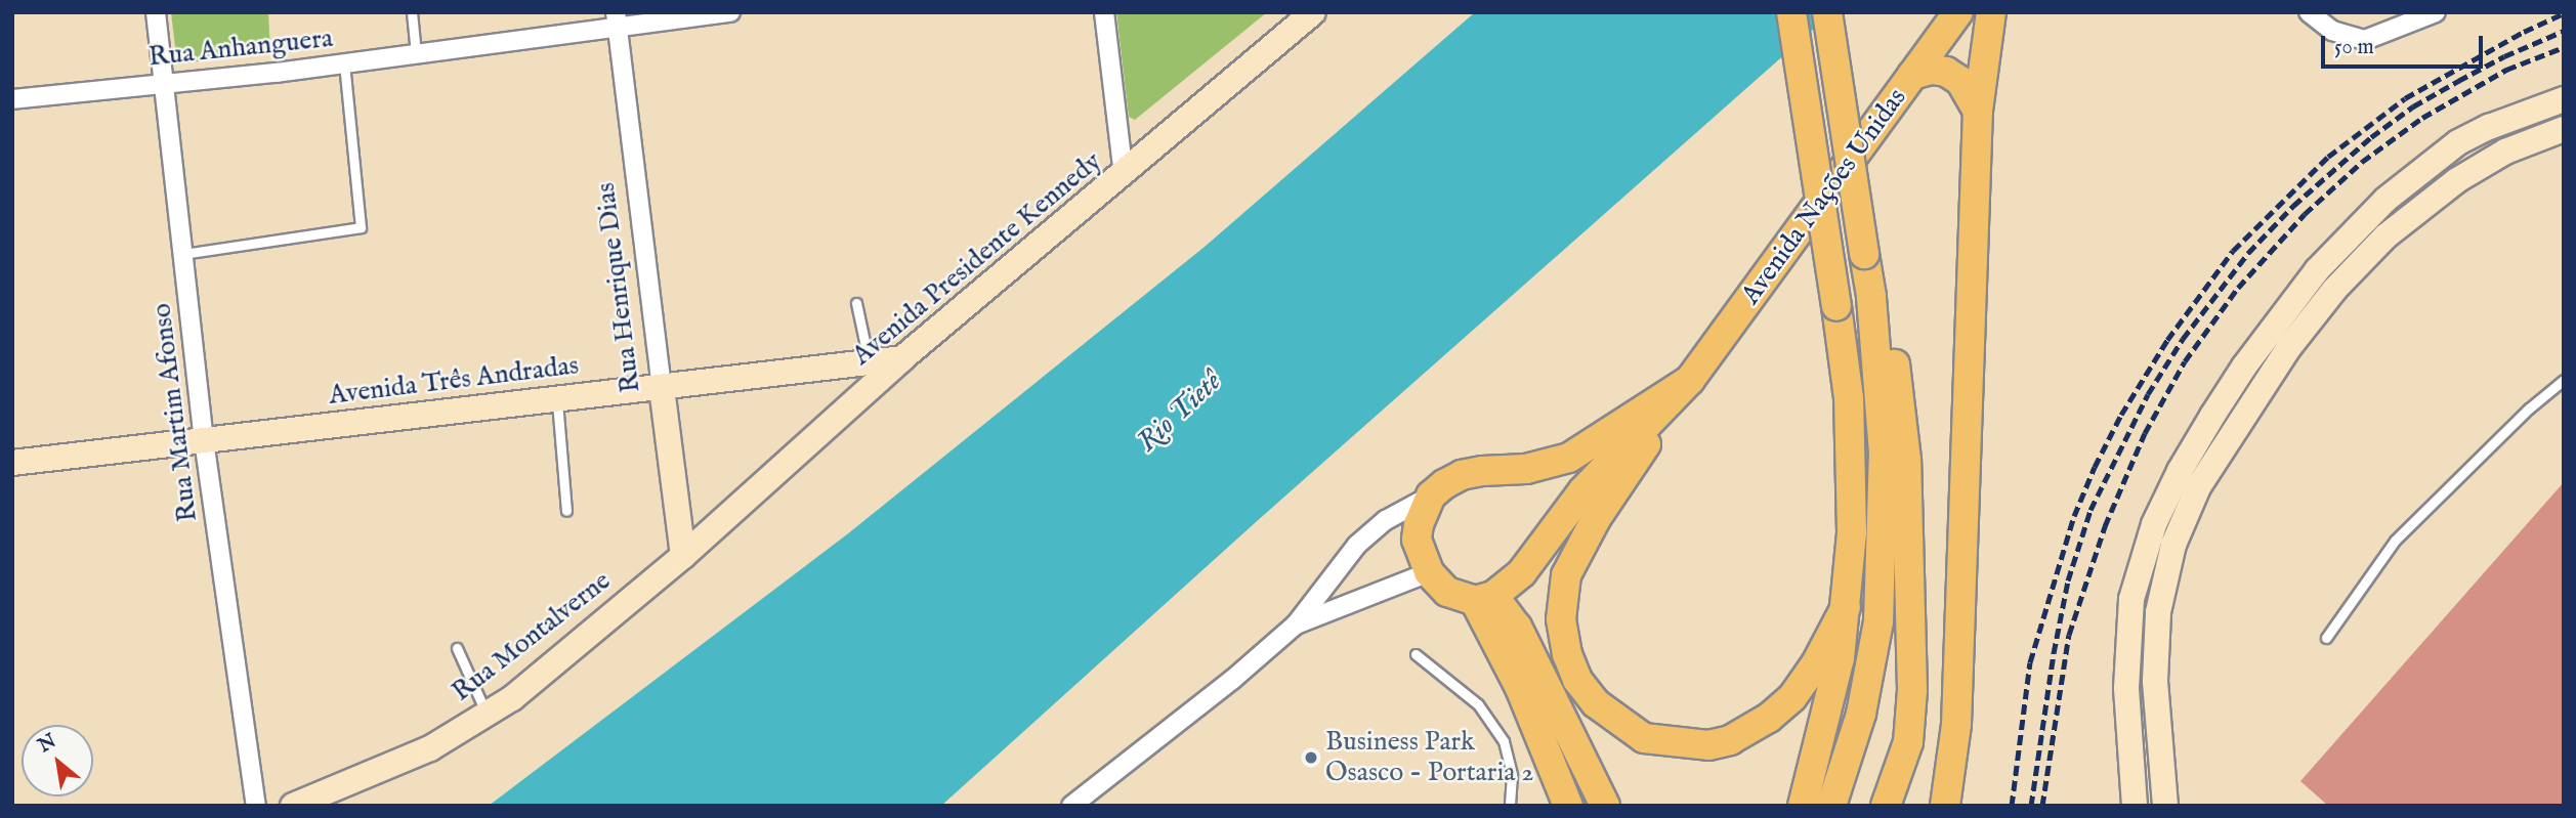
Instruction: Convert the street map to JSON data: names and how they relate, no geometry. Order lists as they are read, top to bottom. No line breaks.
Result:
{"streets":{"main road":["Avenida Nações Unidas","Avenida Presidente Kennedy","Rua Henrique Dias","Avenida Três Andradas","Rua Montalverne"],"street":["Rua Anhanguera","Rua Martim Afonso"]},"crossings":[["Rua Anhanguera","Rua Henrique Dias"],["Rua Anhanguera","Rua Martim Afonso"],["Avenida Presidente Kennedy","Rua Henrique Dias"],["Avenida Presidente Kennedy","Avenida Três Andradas"],["Avenida Presidente Kennedy","Rua Montalverne"],["Rua Henrique Dias","Avenida Três Andradas"],["Rua Henrique Dias","Rua Montalverne"],["Avenida Três Andradas","Rua Martim Afonso"]],"water":["Rio Tietê"],"places":["Business Park Osasco - Portaria 2"],"scale_bar":"50 m","north":"top left"}
